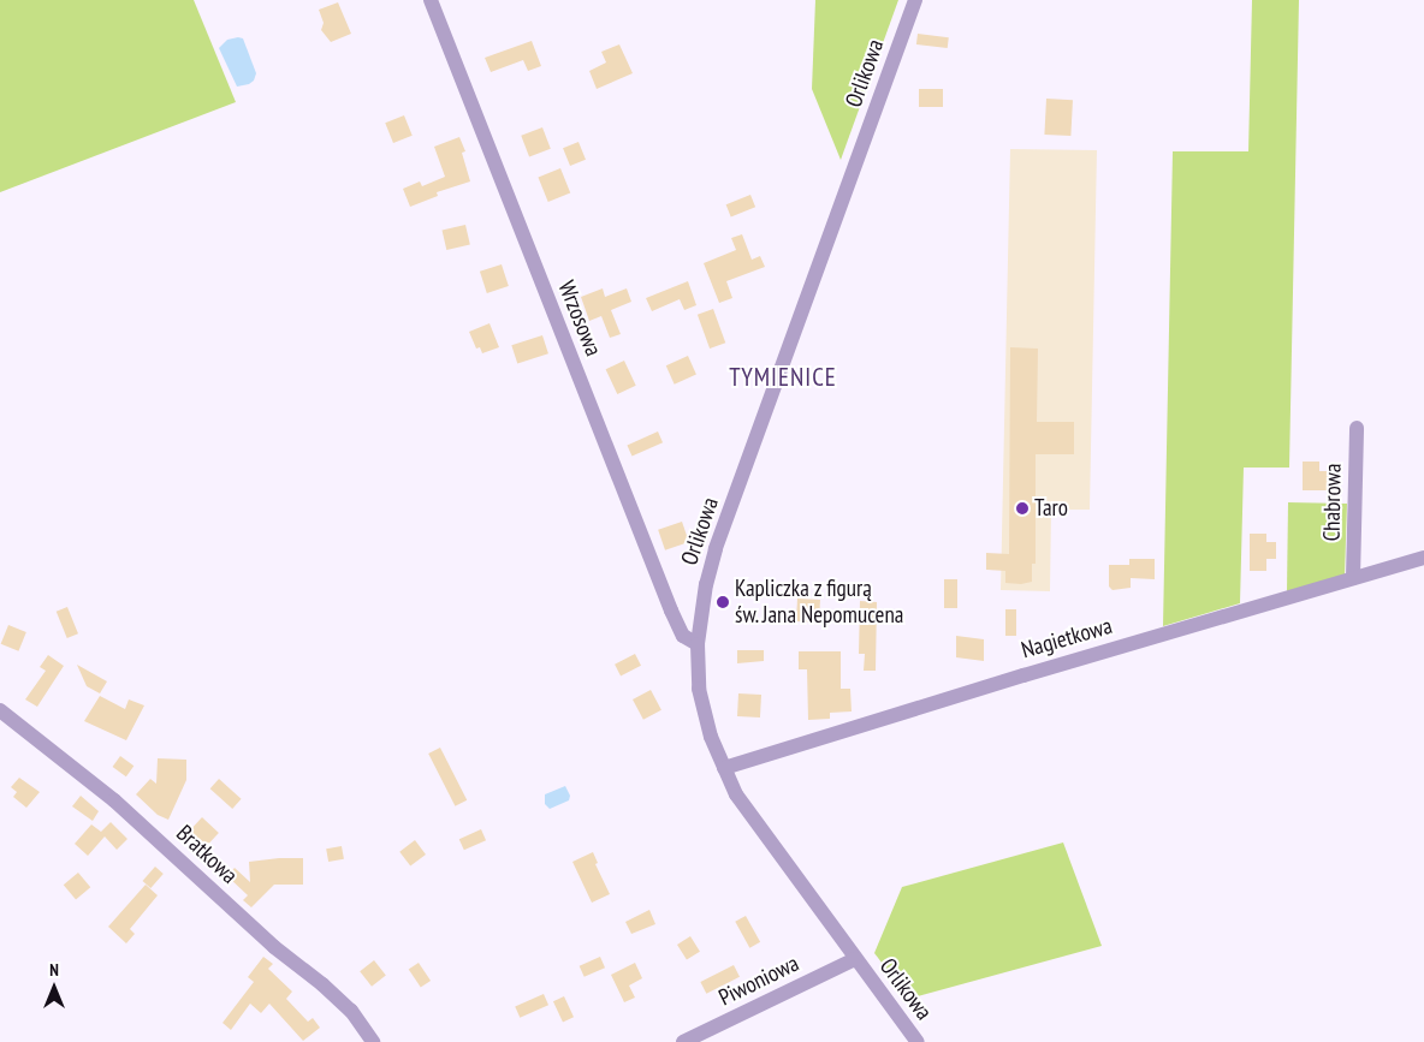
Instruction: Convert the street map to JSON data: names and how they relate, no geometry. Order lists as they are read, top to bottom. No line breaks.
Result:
{"streets":{"street":["Orlikowa","Wrzosowa","Chabrowa","Nagietkowa","Bratkowa","Piwoniowa"]},"crossings":[["Orlikowa","Wrzosowa"],["Orlikowa","Nagietkowa"],["Orlikowa","Piwoniowa"],["Chabrowa","Nagietkowa"]],"districts":["TYMIENICE"],"places":["Taro","Kapliczka z figurą św. Jana Nepomucena"],"north":"top"}
